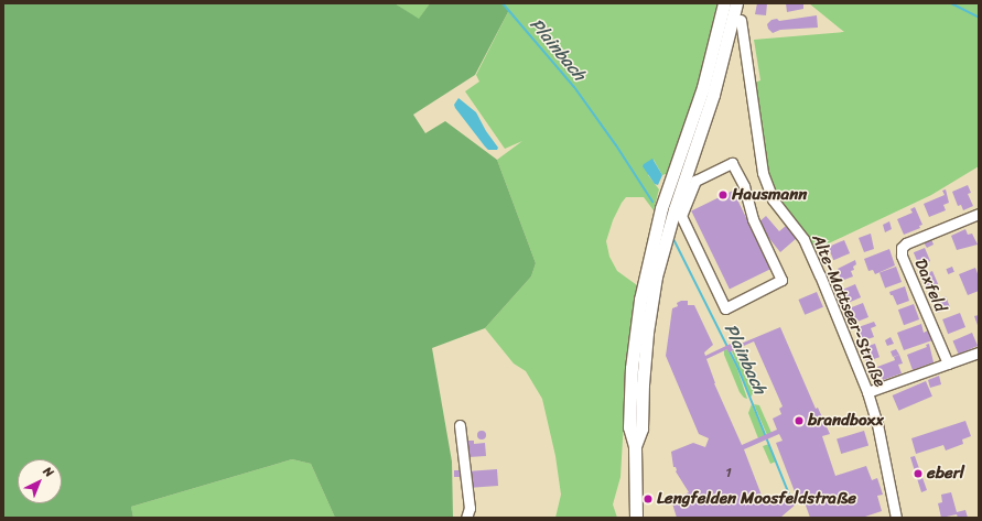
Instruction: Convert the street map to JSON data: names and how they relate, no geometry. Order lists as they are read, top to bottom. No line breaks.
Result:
{"streets":{"street":["Daxfeld","Alte-Mattseer-Straße"]},"water":["Plainbach"],"places":["Hausmann","brandboxx","eberl","Lengfelden Moosfeldstraße"],"house_numbers":["1"],"north":"top right"}
